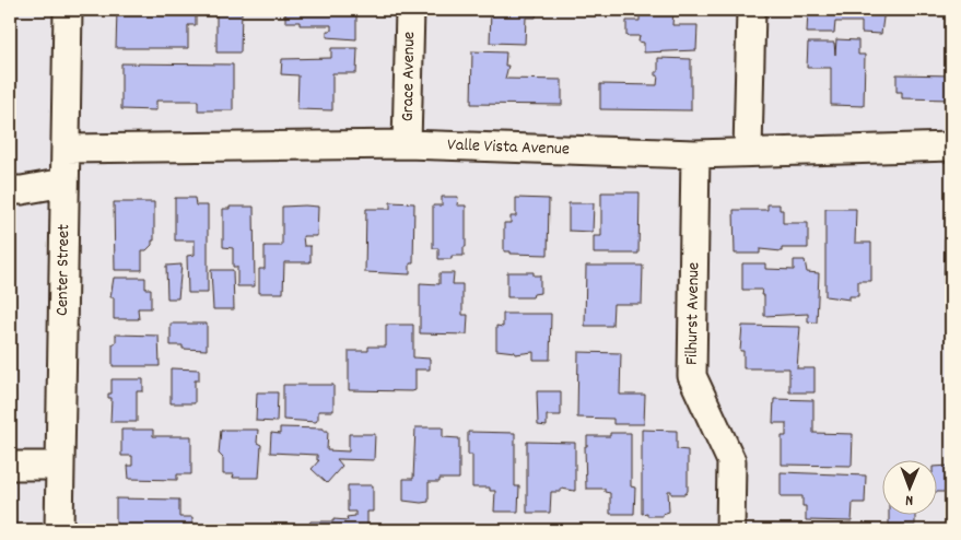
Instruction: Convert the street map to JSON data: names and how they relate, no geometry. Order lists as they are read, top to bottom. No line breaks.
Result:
{"streets":{"street":["Grace Avenue","Valle Vista Avenue","Center Street","Filhurst Avenue"]},"crossings":[["Grace Avenue","Valle Vista Avenue"],["Valle Vista Avenue","Center Street"],["Valle Vista Avenue","Filhurst Avenue"]],"north":"bottom"}
